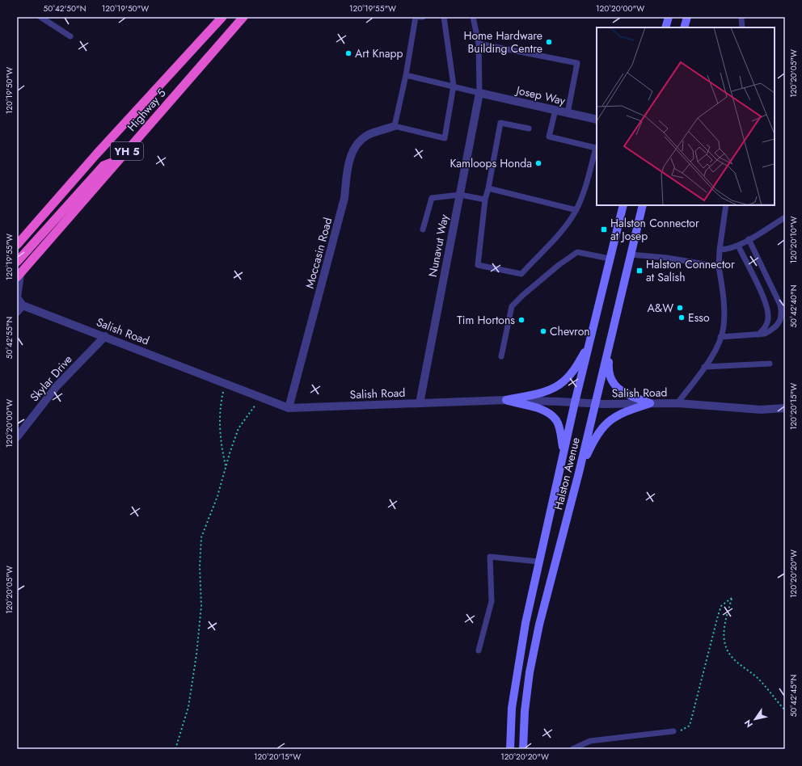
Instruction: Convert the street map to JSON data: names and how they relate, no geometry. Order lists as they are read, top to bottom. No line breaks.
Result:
{"streets":{"highway":["Highway 5","YH 5"],"main road":["Halston Avenue"],"street":["Josep Way","Nunavut Way","Moccasin Road","Salish Road","Skylar Drive"]},"crossings":[["Josep Way","Nunavut Way"],["Nunavut Way","Salish Road"],["Moccasin Road","Salish Road"],["Salish Road","Skylar Drive"],["Salish Road","Halston Avenue"]],"places":{"other":["Home Hardware Building Centre","Art Knapp","Kamloops Honda","A&W","Esso","Tim Hortons","Chevron"],"transit":["Halston Connector at Josep","Halston Connector at Salish"]},"north":"bottom left","coordinates":["50°42'50\"N","120°19'50\"W","120°19'55\"W","120°20'00\"W","120°20'05\"W","120°20'10\"W","50°42'40\"N","50°42'55\"N","120°20'15\"W","120°20'20\"W","50°42'45\"N"]}
